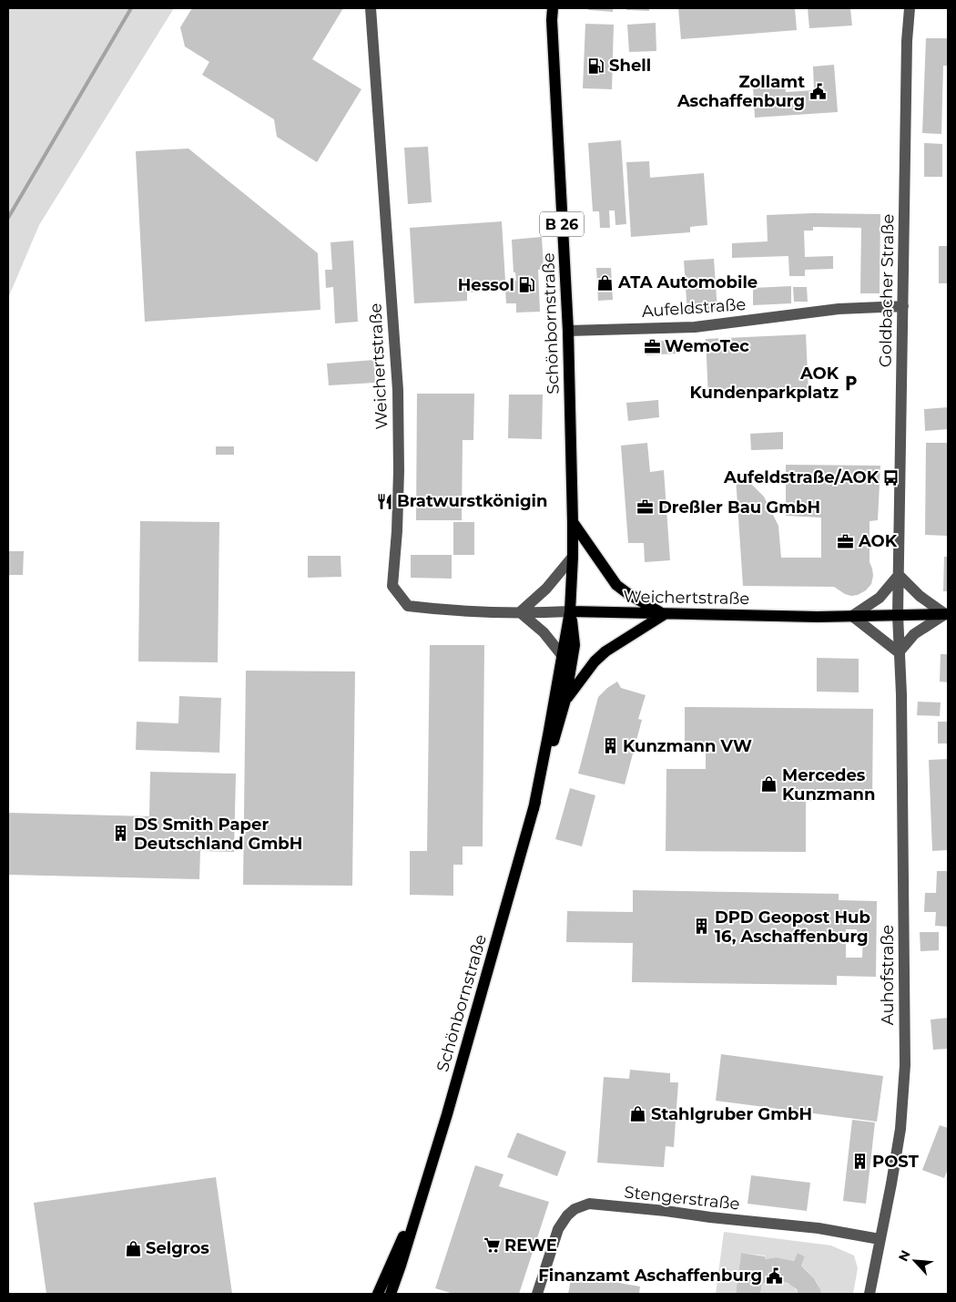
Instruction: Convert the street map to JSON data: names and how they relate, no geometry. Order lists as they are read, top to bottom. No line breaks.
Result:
{"streets":{"main road":["B 26","Schönbornstraße","Weichertstraße"],"street":["Goldbacher Straße","Aufeldstraße","Auhofstraße","Stengerstraße"]},"crossings":[["Goldbacher Straße","Aufeldstraße"],["Goldbacher Straße","Weichertstraße"],["Goldbacher Straße","Auhofstraße"],["Aufeldstraße","Schönbornstraße"],["Schönbornstraße","Weichertstraße"],["Weichertstraße","Auhofstraße"],["Auhofstraße","Stengerstraße"]],"places":{"fuel station":["Shell","Hessol"],"public building":["Zollamt Aschaffenburg","Finanzamt Aschaffenburg"],"shop":["ATA Automobile","Mercedes Kunzmann","Stahlgruber GmbH","Selgros"],"office":["WemoTec","Dreßler Bau GmbH","AOK"],"parking":["AOK Kundenparkplatz"],"bus stop":["Aufeldstraße/AOK"],"restaurant":["Bratwurstkönigin"],"building":["Kunzmann VW","DS Smith Paper Deutschland GmbH","DPD Geopost Hub 16, Aschaffenburg","POST"],"supermarket":["REWE"]},"north":"top left"}
